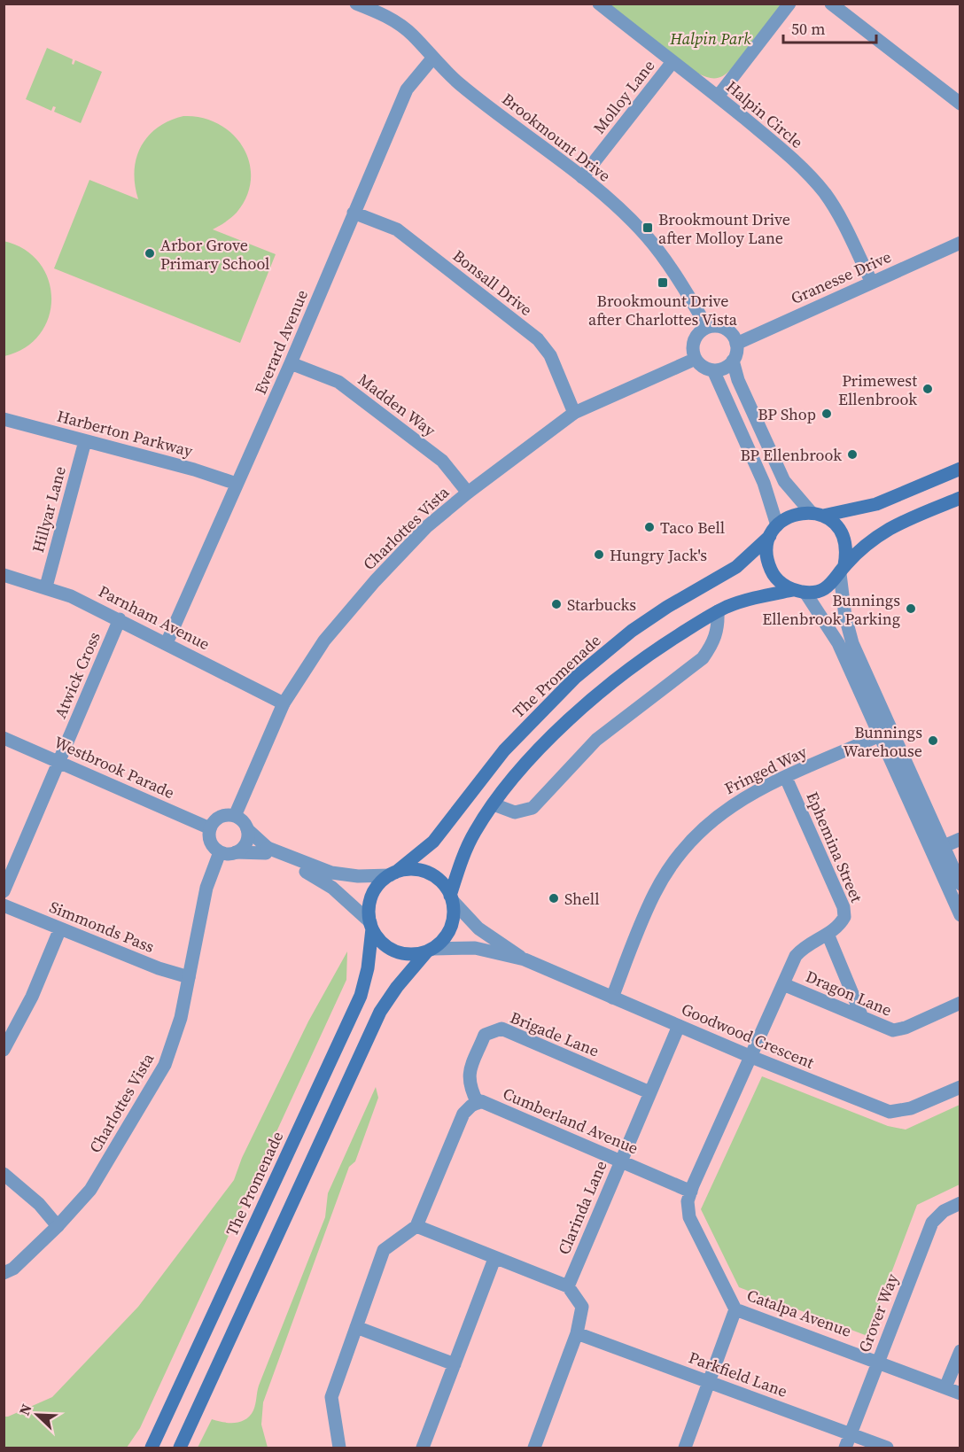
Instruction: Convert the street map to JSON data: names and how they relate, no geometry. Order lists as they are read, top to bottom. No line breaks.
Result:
{"streets":{"main road":["The Promenade"],"street":["Molloy Lane","Halpin Circle","Brookmount Drive","Granesse Drive","Bonsall Drive","Everard Avenue","Madden Way","Harberton Parkway","Hillyar Lane","Charlottes Vista","Parnham Avenue","Atwick Cross","Westbrook Parade","Fringed Way","Ephemina Street","Simmonds Pass","Dragon Lane","Brigade Lane","Goodwood Crescent","Cumberland Avenue","Clarinda Lane","Catalpa Avenue","Grover Way","Parkfield Lane"]},"crossings":[["Molloy Lane","Halpin Circle"],["Molloy Lane","Brookmount Drive"],["Halpin Circle","Granesse Drive"],["Brookmount Drive","Granesse Drive"],["Brookmount Drive","Everard Avenue"],["Brookmount Drive","Charlottes Vista"],["Granesse Drive","Charlottes Vista"],["Bonsall Drive","Everard Avenue"],["Bonsall Drive","Charlottes Vista"],["Everard Avenue","Madden Way"],["Everard Avenue","Harberton Parkway"],["Everard Avenue","Parnham Avenue"],["Madden Way","Charlottes Vista"],["Harberton Parkway","Hillyar Lane"],["Hillyar Lane","Parnham Avenue"],["Charlottes Vista","Parnham Avenue"],["Charlottes Vista","Westbrook Parade"],["Charlottes Vista","Simmonds Pass"],["Parnham Avenue","Atwick Cross"],["Atwick Cross","Westbrook Parade"],["The Promenade","Goodwood Crescent"],["Fringed Way","Ephemina Street"],["Fringed Way","Goodwood Crescent"],["Ephemina Street","Dragon Lane"],["Ephemina Street","Goodwood Crescent"],["Ephemina Street","Catalpa Avenue"],["Brigade Lane","Cumberland Avenue"],["Brigade Lane","Clarinda Lane"],["Goodwood Crescent","Clarinda Lane"],["Goodwood Crescent","Catalpa Avenue"],["Cumberland Avenue","Clarinda Lane"],["Cumberland Avenue","Catalpa Avenue"],["Catalpa Avenue","Grover Way"],["Grover Way","Parkfield Lane"]],"parks":["Halpin Park"],"places":{"transit":["Brookmount Drive after Molloy Lane","Brookmount Drive after Charlottes Vista"],"other":["Arbor Grove Primary School","Primewest Ellenbrook","BP Shop","BP Ellenbrook","Taco Bell","Hungry Jack's","Starbucks","Bunnings Ellenbrook Parking","Bunnings Warehouse","Shell"]},"scale_bar":"50 m","north":"top left"}
